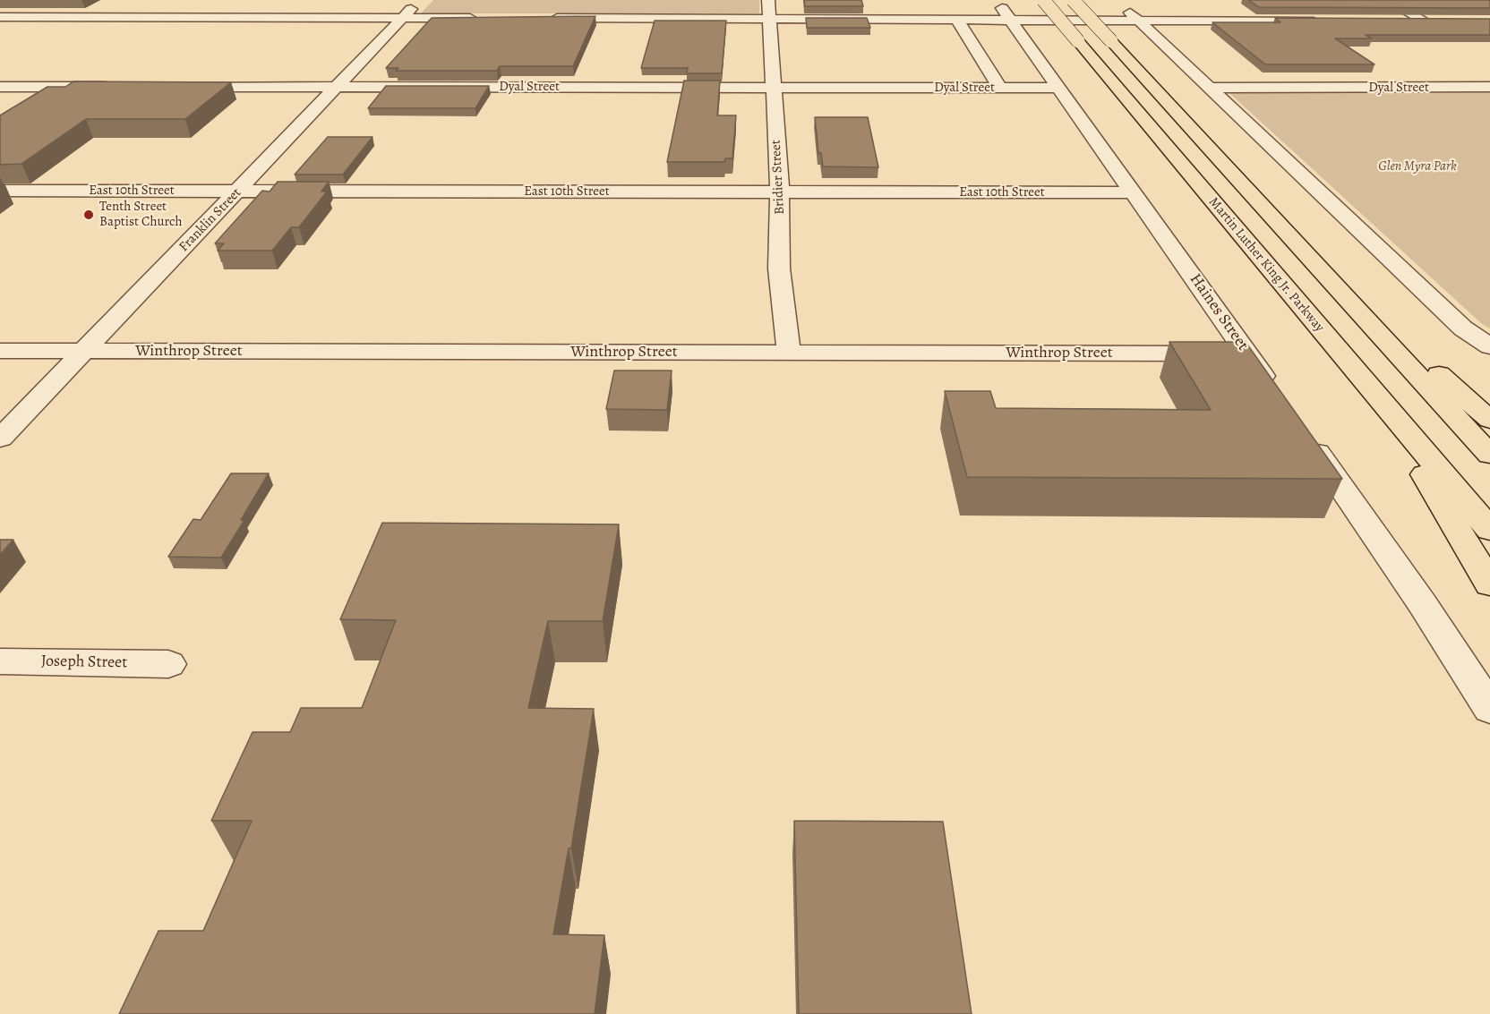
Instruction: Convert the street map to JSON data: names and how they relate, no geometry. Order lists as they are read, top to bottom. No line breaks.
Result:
{"streets":{"highway":["Martin Luther King Jr. Parkway"],"street":["Dyal Street","Bridier Street","East 10th Street","Franklin Street","Haines Street","Winthrop Street","Joseph Street"]},"crossings":[["Dyal Street","Bridier Street"],["Dyal Street","Franklin Street"],["Dyal Street","Haines Street"],["Bridier Street","East 10th Street"],["Bridier Street","Winthrop Street"],["East 10th Street","Franklin Street"],["East 10th Street","Haines Street"],["Franklin Street","Winthrop Street"],["Haines Street","Winthrop Street"]],"parks":["Glen Myra Park"],"places":["Tenth Street Baptist Church"]}
